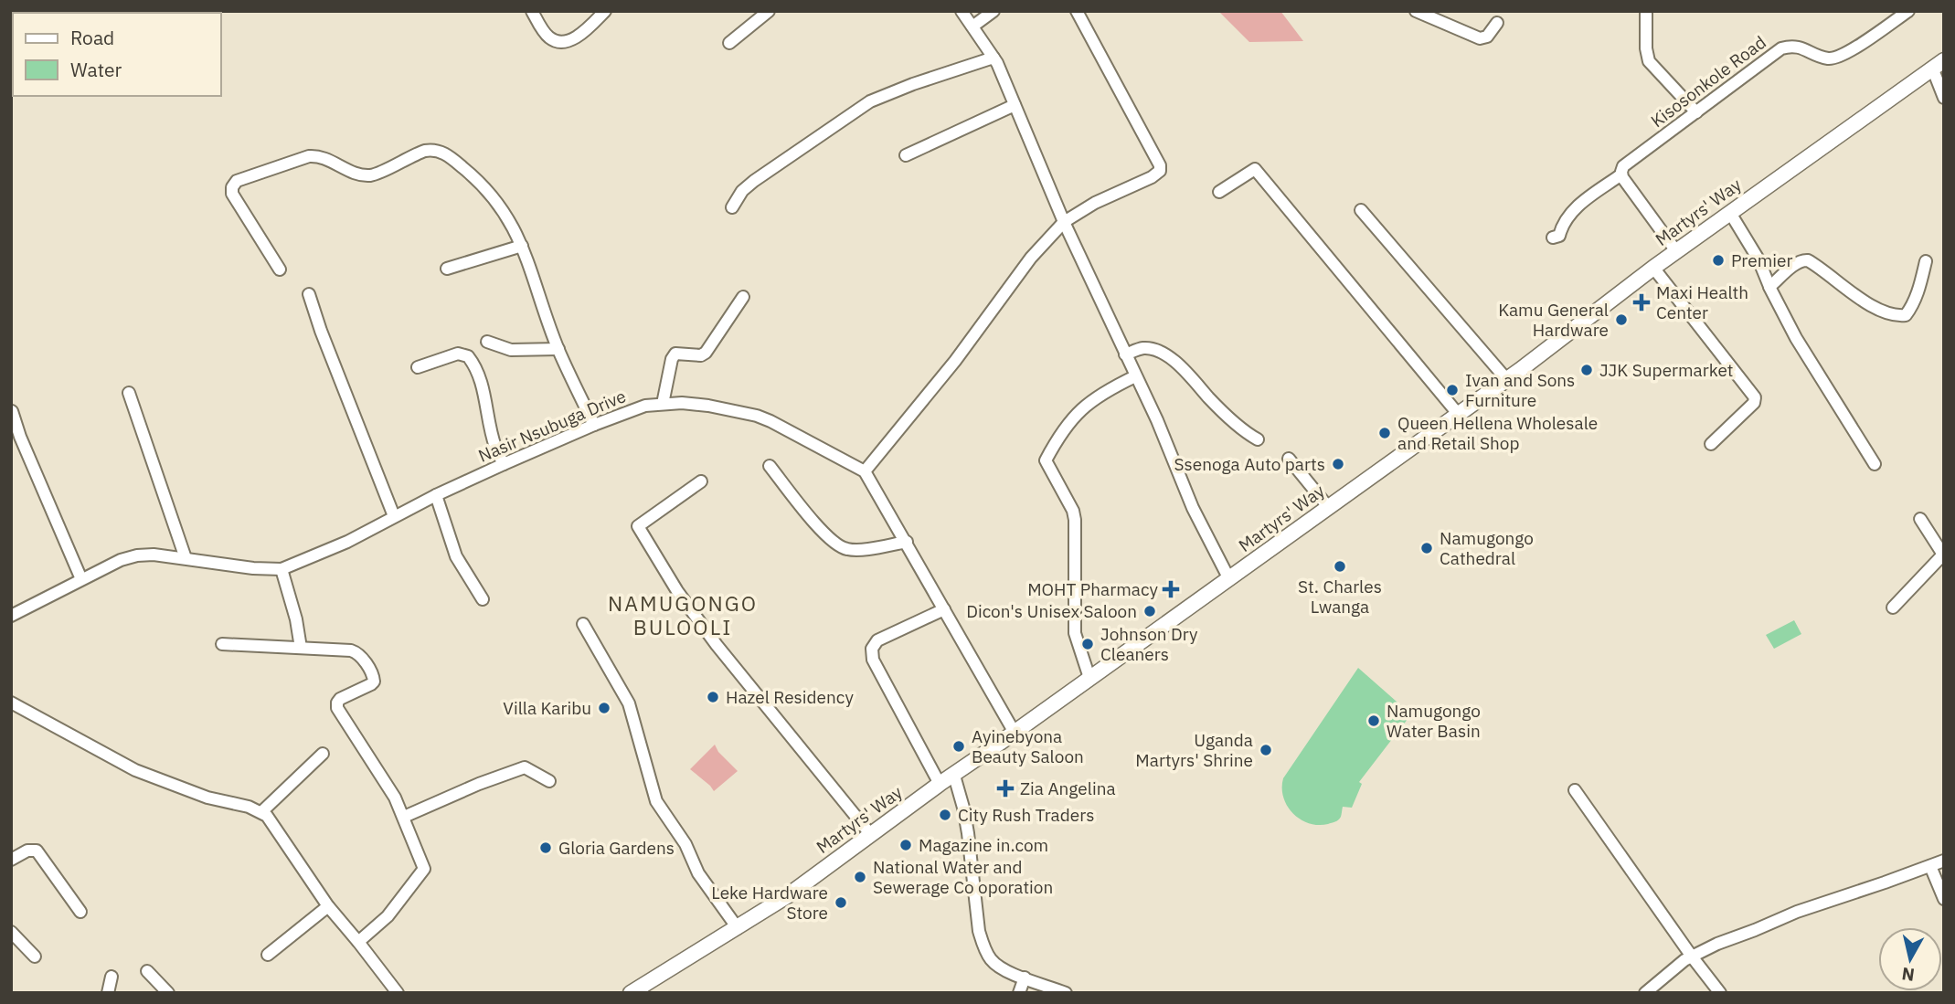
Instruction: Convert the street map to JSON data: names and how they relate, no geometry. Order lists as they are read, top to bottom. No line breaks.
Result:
{"streets":{"main road":["Martyrs' Way"],"street":["Kisosonkole Road","Nasir Nsubuga Drive"]},"districts":["NAMUGONGO BULOOLI"],"places":{"other":["Premier","Kamu General Hardware","JJK Supermarket","Ivan and Sons Furniture","Queen Hellena Wholesale and Retail Shop","Ssenoga Auto parts","Namugongo Cathedral","St. Charles Lwanga","Dicon's Unisex Saloon","Johnson Dry Cleaners","Hazel Residency","Villa Karibu","Namugongo Water Basin","Ayinebyona Beauty Saloon","Uganda Martyrs' Shrine","City Rush Traders","Magazine in.com","Gloria Gardens","National Water and Sewerage Co oporation","Leke Hardware Store"],"health":["Maxi Health Center","MOHT Pharmacy","Zia Angelina"]},"legend":["Road","Water"],"north":"bottom"}
